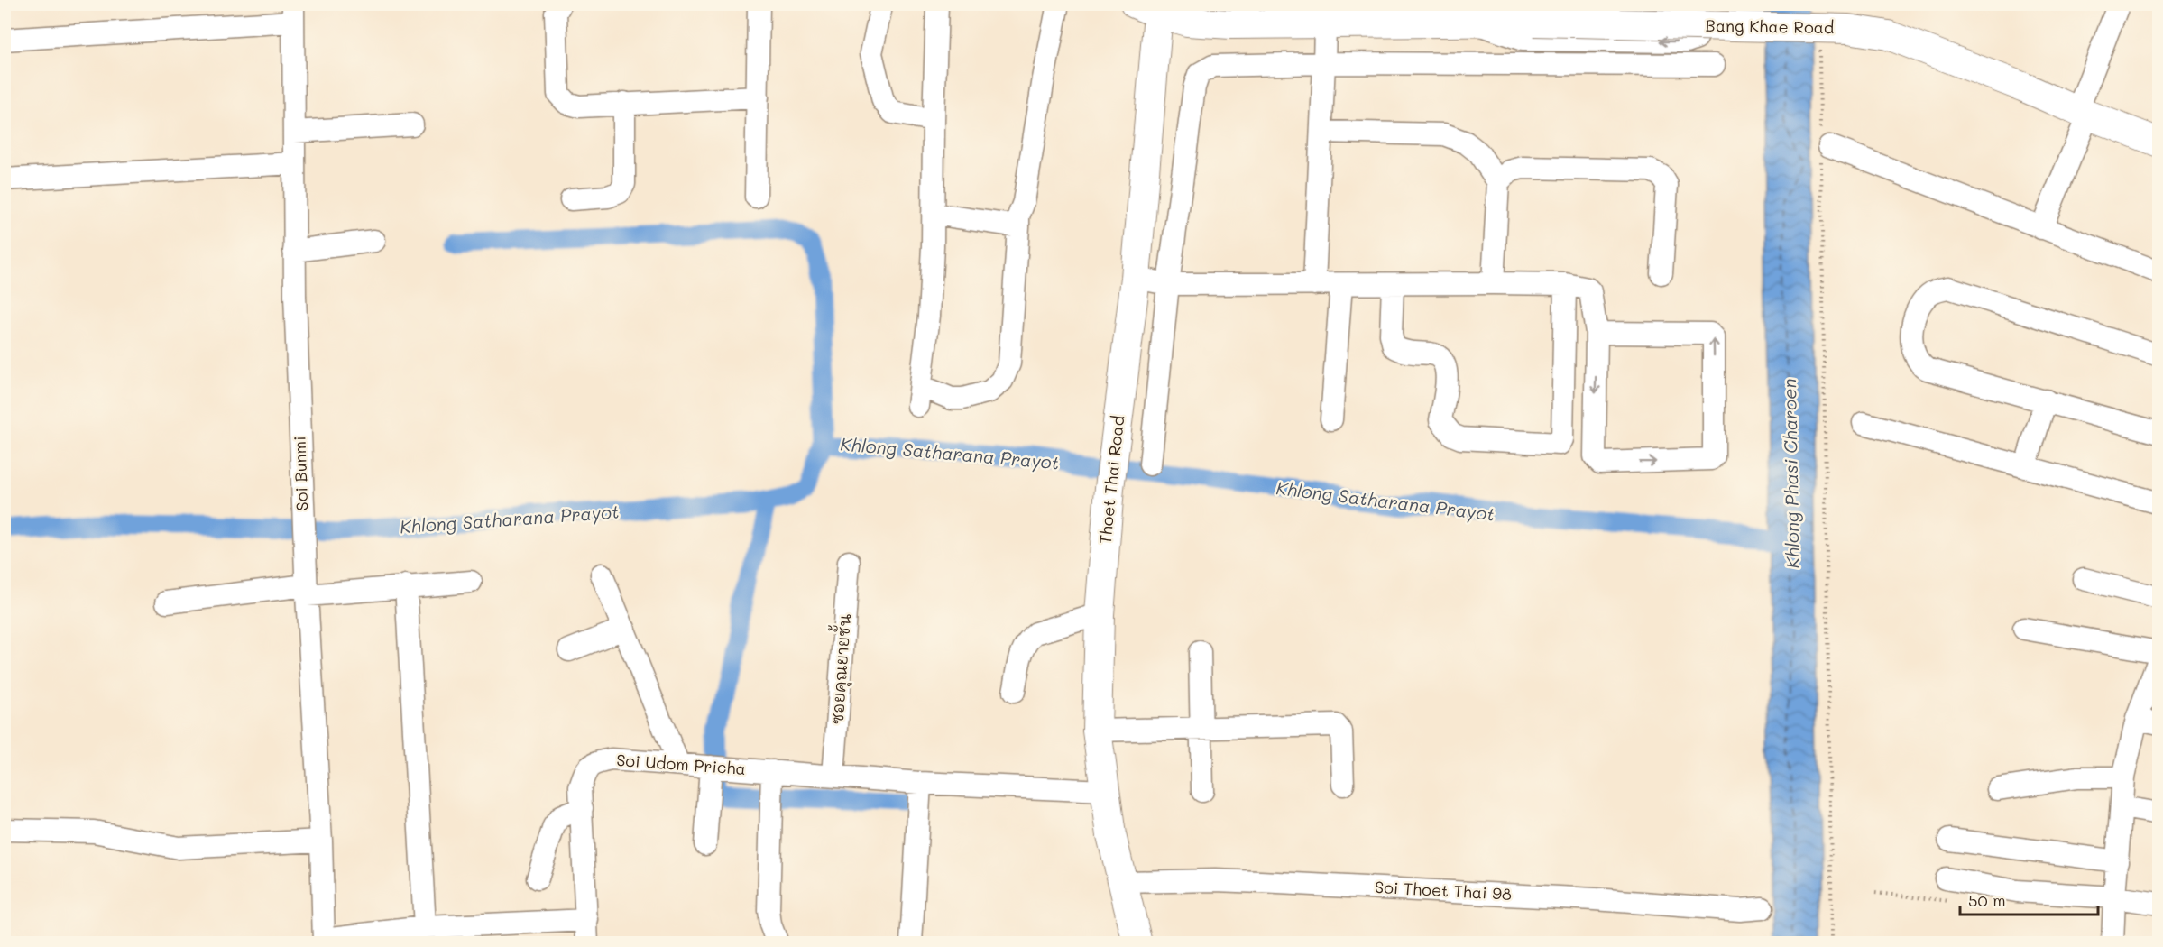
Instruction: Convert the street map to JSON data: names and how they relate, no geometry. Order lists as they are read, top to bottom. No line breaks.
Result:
{"streets":{"main road":["Bang Khae Road","Thoet Thai Road"],"street":["Soi Bunmi","ซอยคุณยายชั้น","Soi Udom Pricha","Soi Thoet Thai 98"]},"crossings":[["Bang Khae Road","Thoet Thai Road"],["Thoet Thai Road","Soi Udom Pricha"],["Thoet Thai Road","Soi Thoet Thai 98"],["ซอยคุณยายชั้น","Soi Udom Pricha"]],"water":["Khlong Satharana Prayot","Khlong Phasi Charoen"],"scale_bar":"50 m"}
